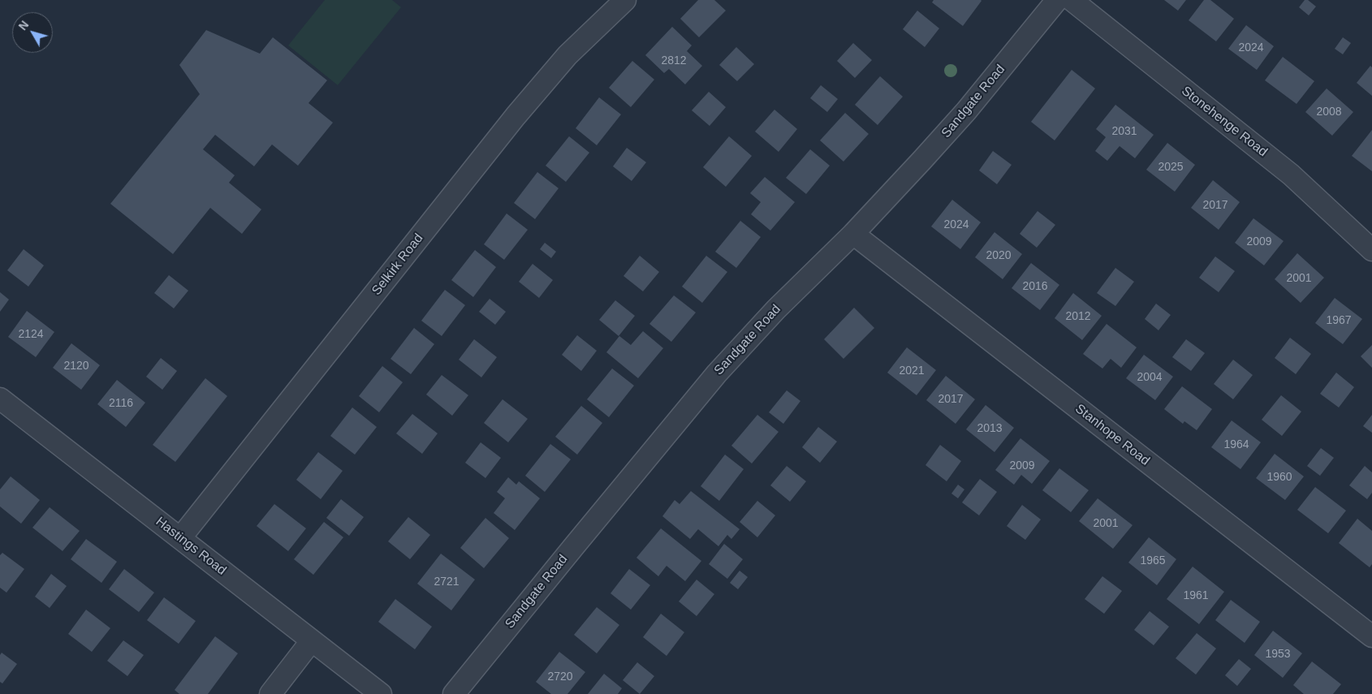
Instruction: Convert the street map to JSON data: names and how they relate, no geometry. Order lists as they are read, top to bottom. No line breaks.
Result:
{"streets":{"street":["Sandgate Road","Stonehenge Road","Selkirk Road","Stanhope Road","Hastings Road"]},"crossings":[["Sandgate Road","Stanhope Road"],["Selkirk Road","Hastings Road"]],"house_numbers":["2024","2812","2008","2031","2025","2017","2024","2009","2020","2001","2016","2012","1967","2124","2120","2021","2004","2017","2116","2013","1964","2009","1960","2001","1965","2721","1961","1953","2720"],"north":"top left"}
